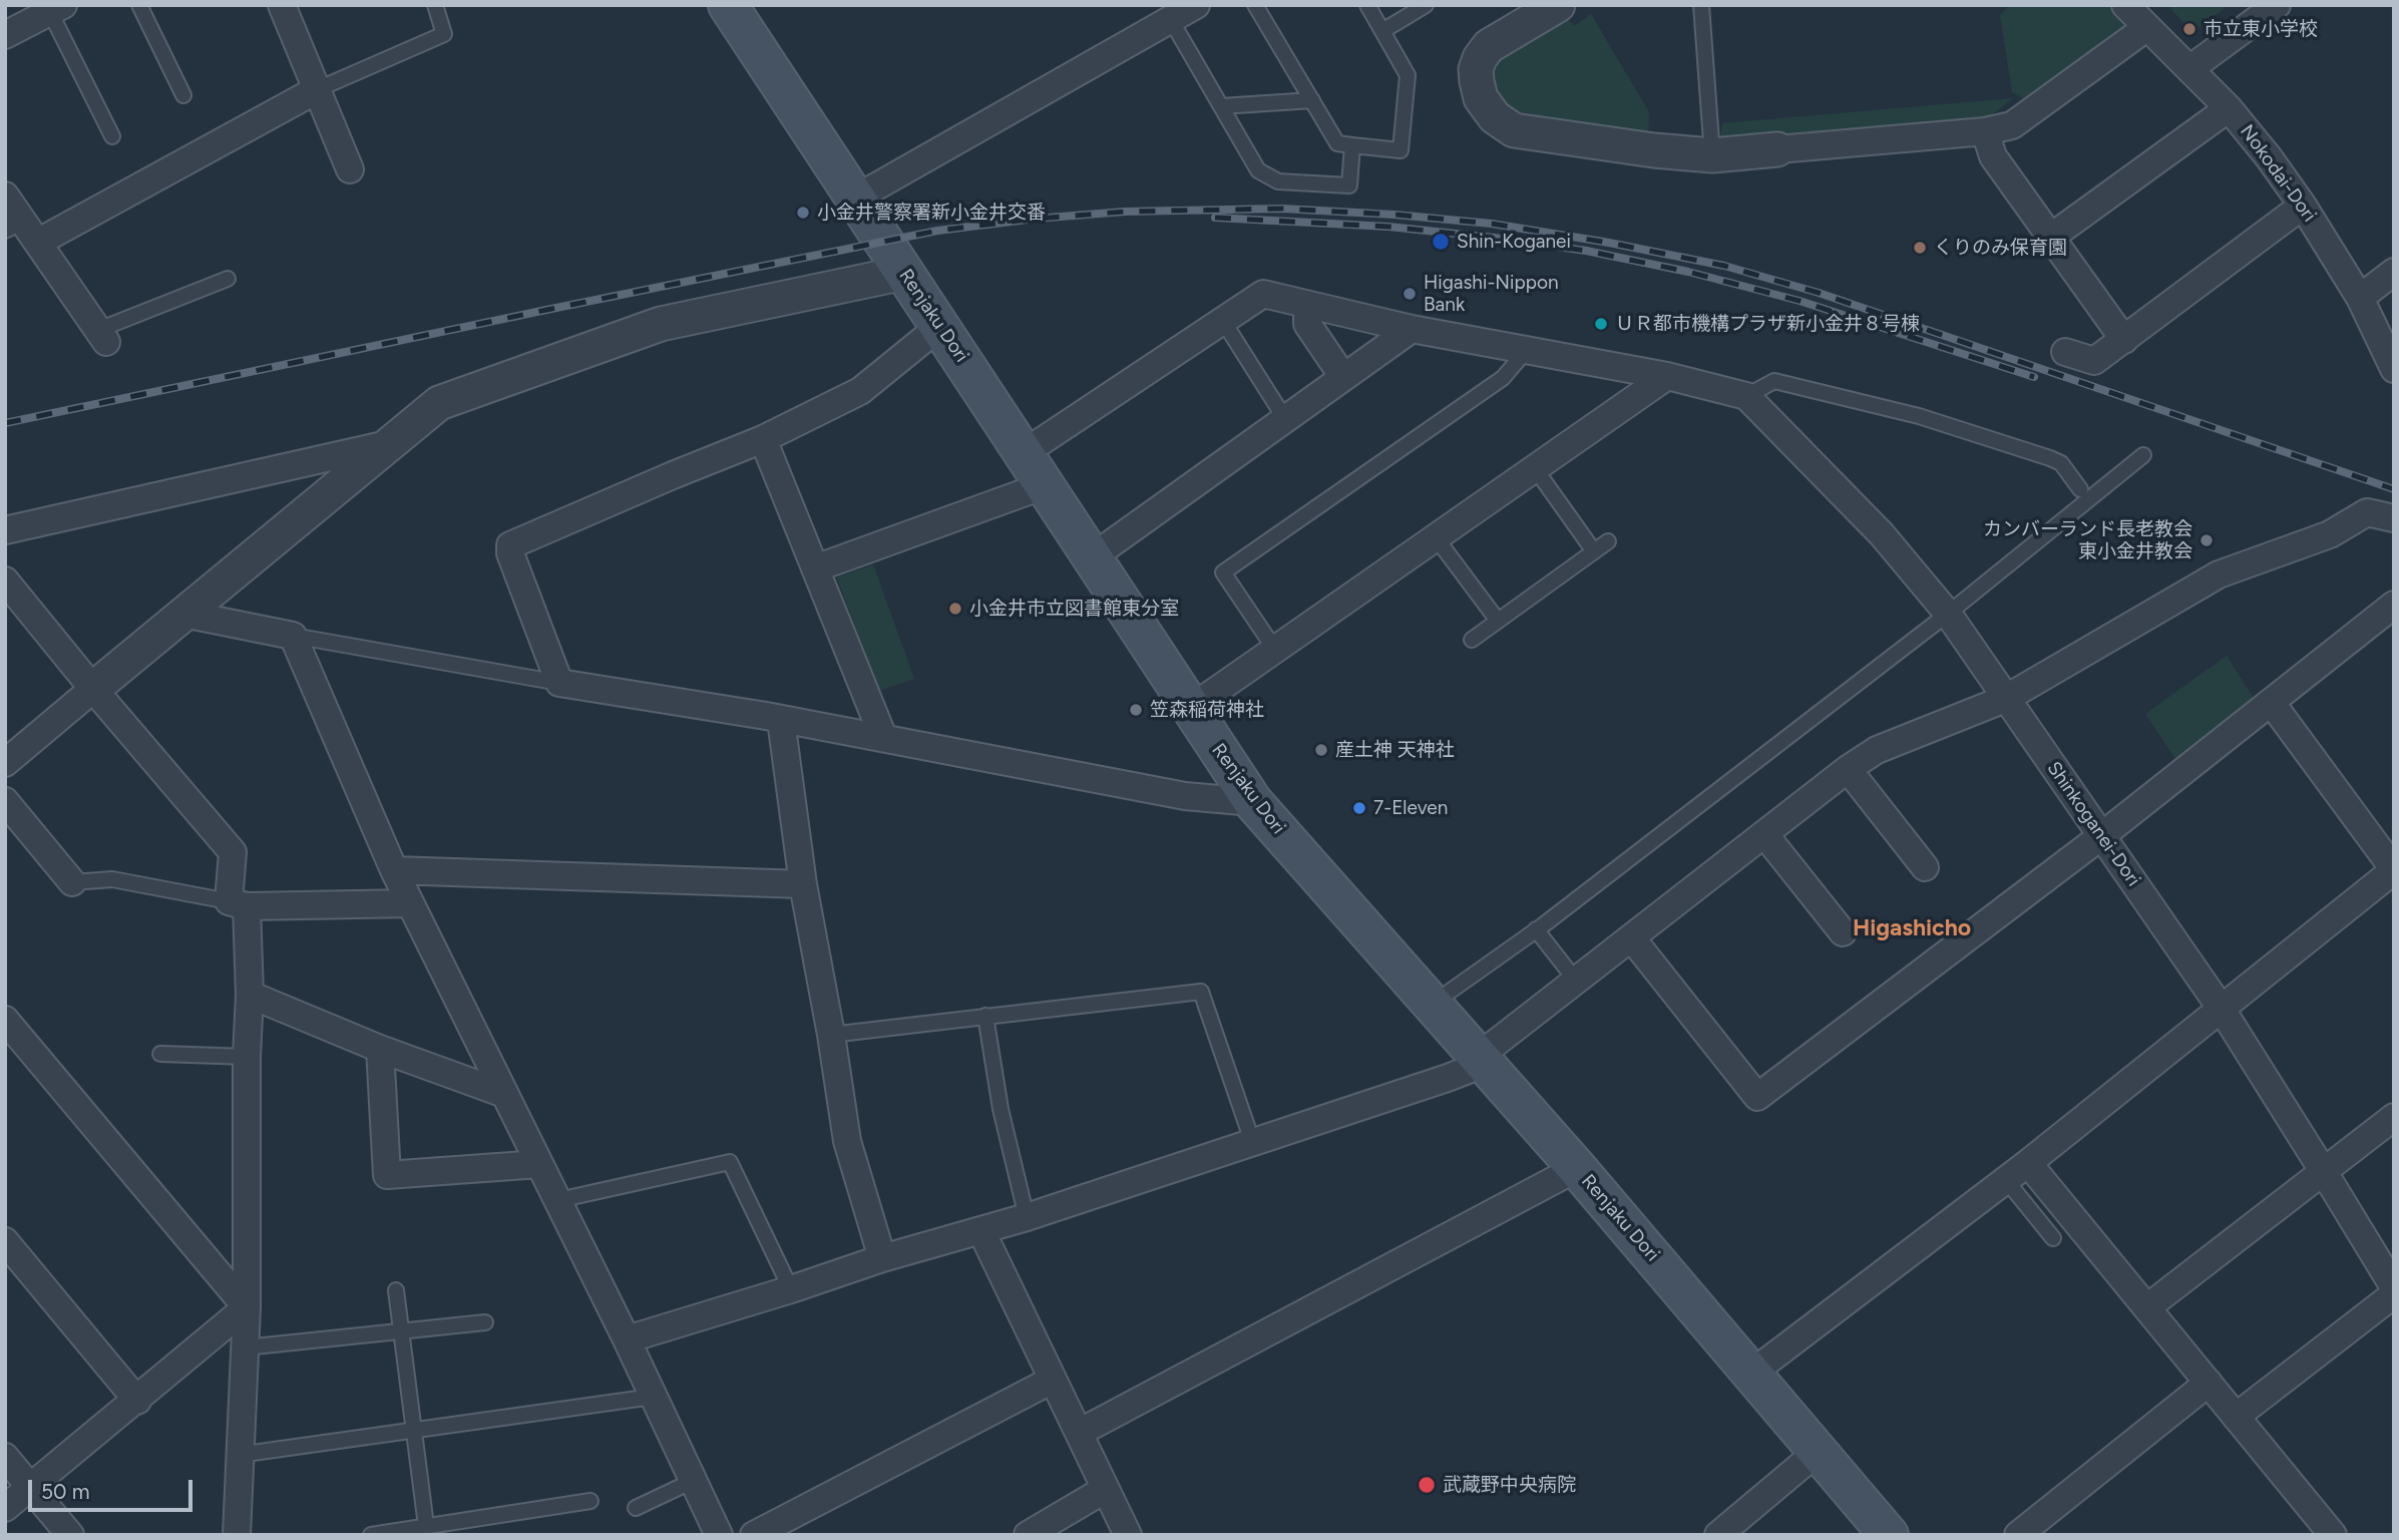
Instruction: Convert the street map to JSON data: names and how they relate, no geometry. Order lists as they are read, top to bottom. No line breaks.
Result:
{"streets":{"main road":["Renjaku Dori"],"street":["Nokodai-Dori","Shinkoganei-Dori"]},"districts":["Higashicho"],"places":["市立東小学校","小金井警察署新小金井交番","Shin-Koganei","くりのみ保育園","Higashi-Nippon Bank","ＵＲ都市機構プラザ新小金井８号棟","カンバーランド長老教会 東小金井教会","小金井市立図書館東分室","笠森稲荷神社","産土神 天神社","7-Eleven","武蔵野中央病院"],"scale_bar":"50 m"}
